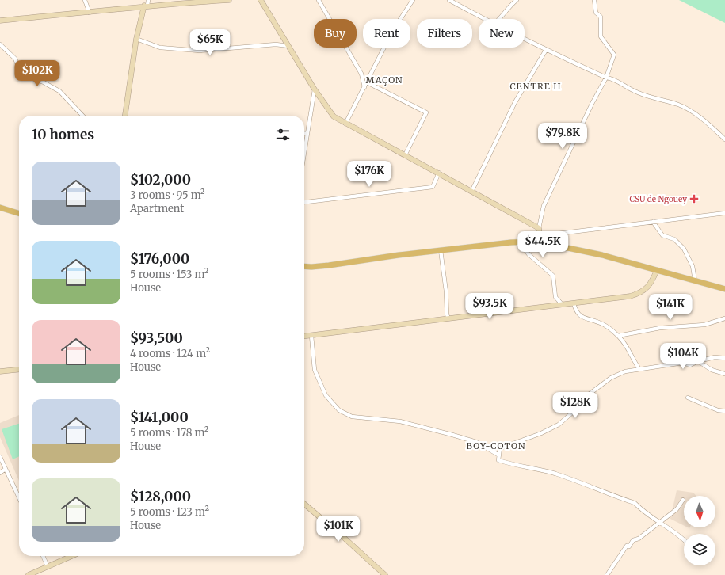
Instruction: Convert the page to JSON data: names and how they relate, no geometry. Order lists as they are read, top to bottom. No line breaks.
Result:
{"districts":["MAÇON","CENTRE II","BOY-COTON"],"places":{"health":["CSU de Ngouey"]},"north":"bottom","page":{"chip":["Buy","Rent","Filters","New"],"price":["$65K","$102K","$79.8K","$176K","$44.5K","$93.5K","$141K","$104K","$128K","$101K"],"heading":"10 homes","list":[{"name":"$102,000","note":"3 rooms · 95 m² · Apartment"},{"name":"$176,000","note":"5 rooms · 153 m² · House"},{"name":"$93,500","note":"4 rooms · 124 m² · House"},{"name":"$141,000","note":"5 rooms · 178 m² · House"},{"name":"$128,000","note":"5 rooms · 123 m² · House"}]}}
